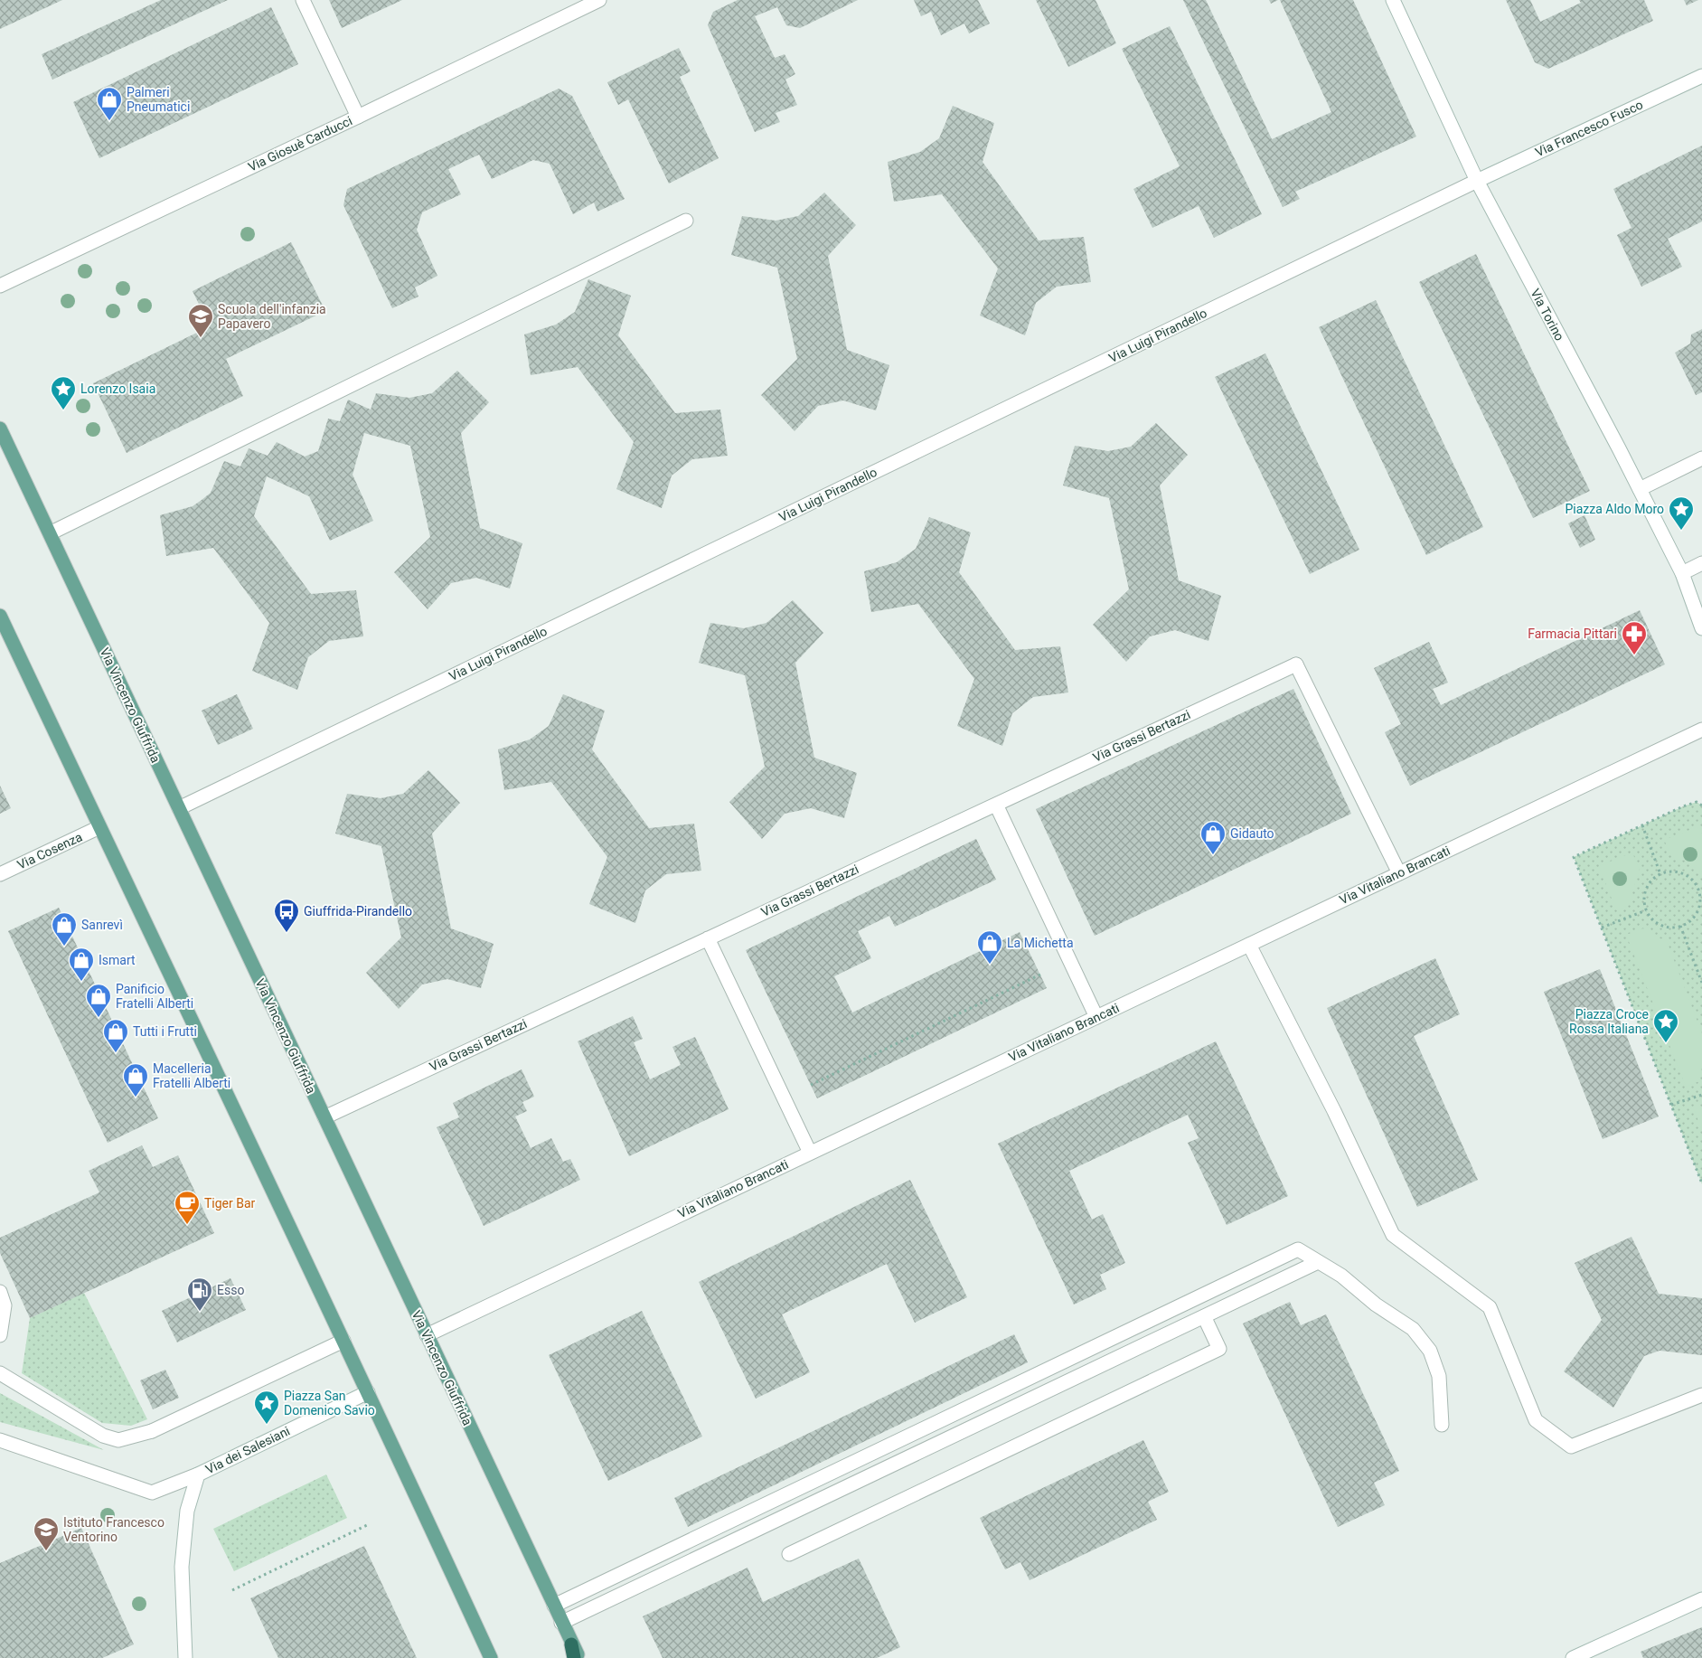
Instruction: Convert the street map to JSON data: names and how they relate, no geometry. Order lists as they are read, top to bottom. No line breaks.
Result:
{"streets":{"main road":["Via Vincenzo Giuffrida"],"street":["Via Francesco Fusco","Via Giosuè Carducci","Via Torino","Via Luigi Pirandello","Via Grassi Bertazzi","Via Cosenza","Via Vitaliano Brancati","Via dei Salesiani"]},"crossings":[["Via Francesco Fusco","Via Torino"],["Via Francesco Fusco","Via Luigi Pirandello"],["Via Torino","Via Luigi Pirandello"],["Via Luigi Pirandello","Via Vincenzo Giuffrida"],["Via Vincenzo Giuffrida","Via Grassi Bertazzi"],["Via Vincenzo Giuffrida","Via Vitaliano Brancati"],["Via Grassi Bertazzi","Via Vitaliano Brancati"]],"places":{"shop":["Palmeri Pneumatici","Gidauto","Sanrevì","La Michetta","Ismart","Panificio Fratelli Alberti","Tutti i Frutti","Macelleria Fratelli Alberti"],"school or university":["Scuola dell'infanzia Papavero","Istituto Francesco Ventorino"],"place":["Lorenzo Isaia","Piazza Aldo Moro","Piazza Croce Rossa Italiana","Piazza San Domenico Savio"],"pharmacy":["Farmacia Pittari"],"bus stop":["Giuffrida-Pirandello"],"cafe":["Tiger Bar"],"fuel station":["Esso"]}}
